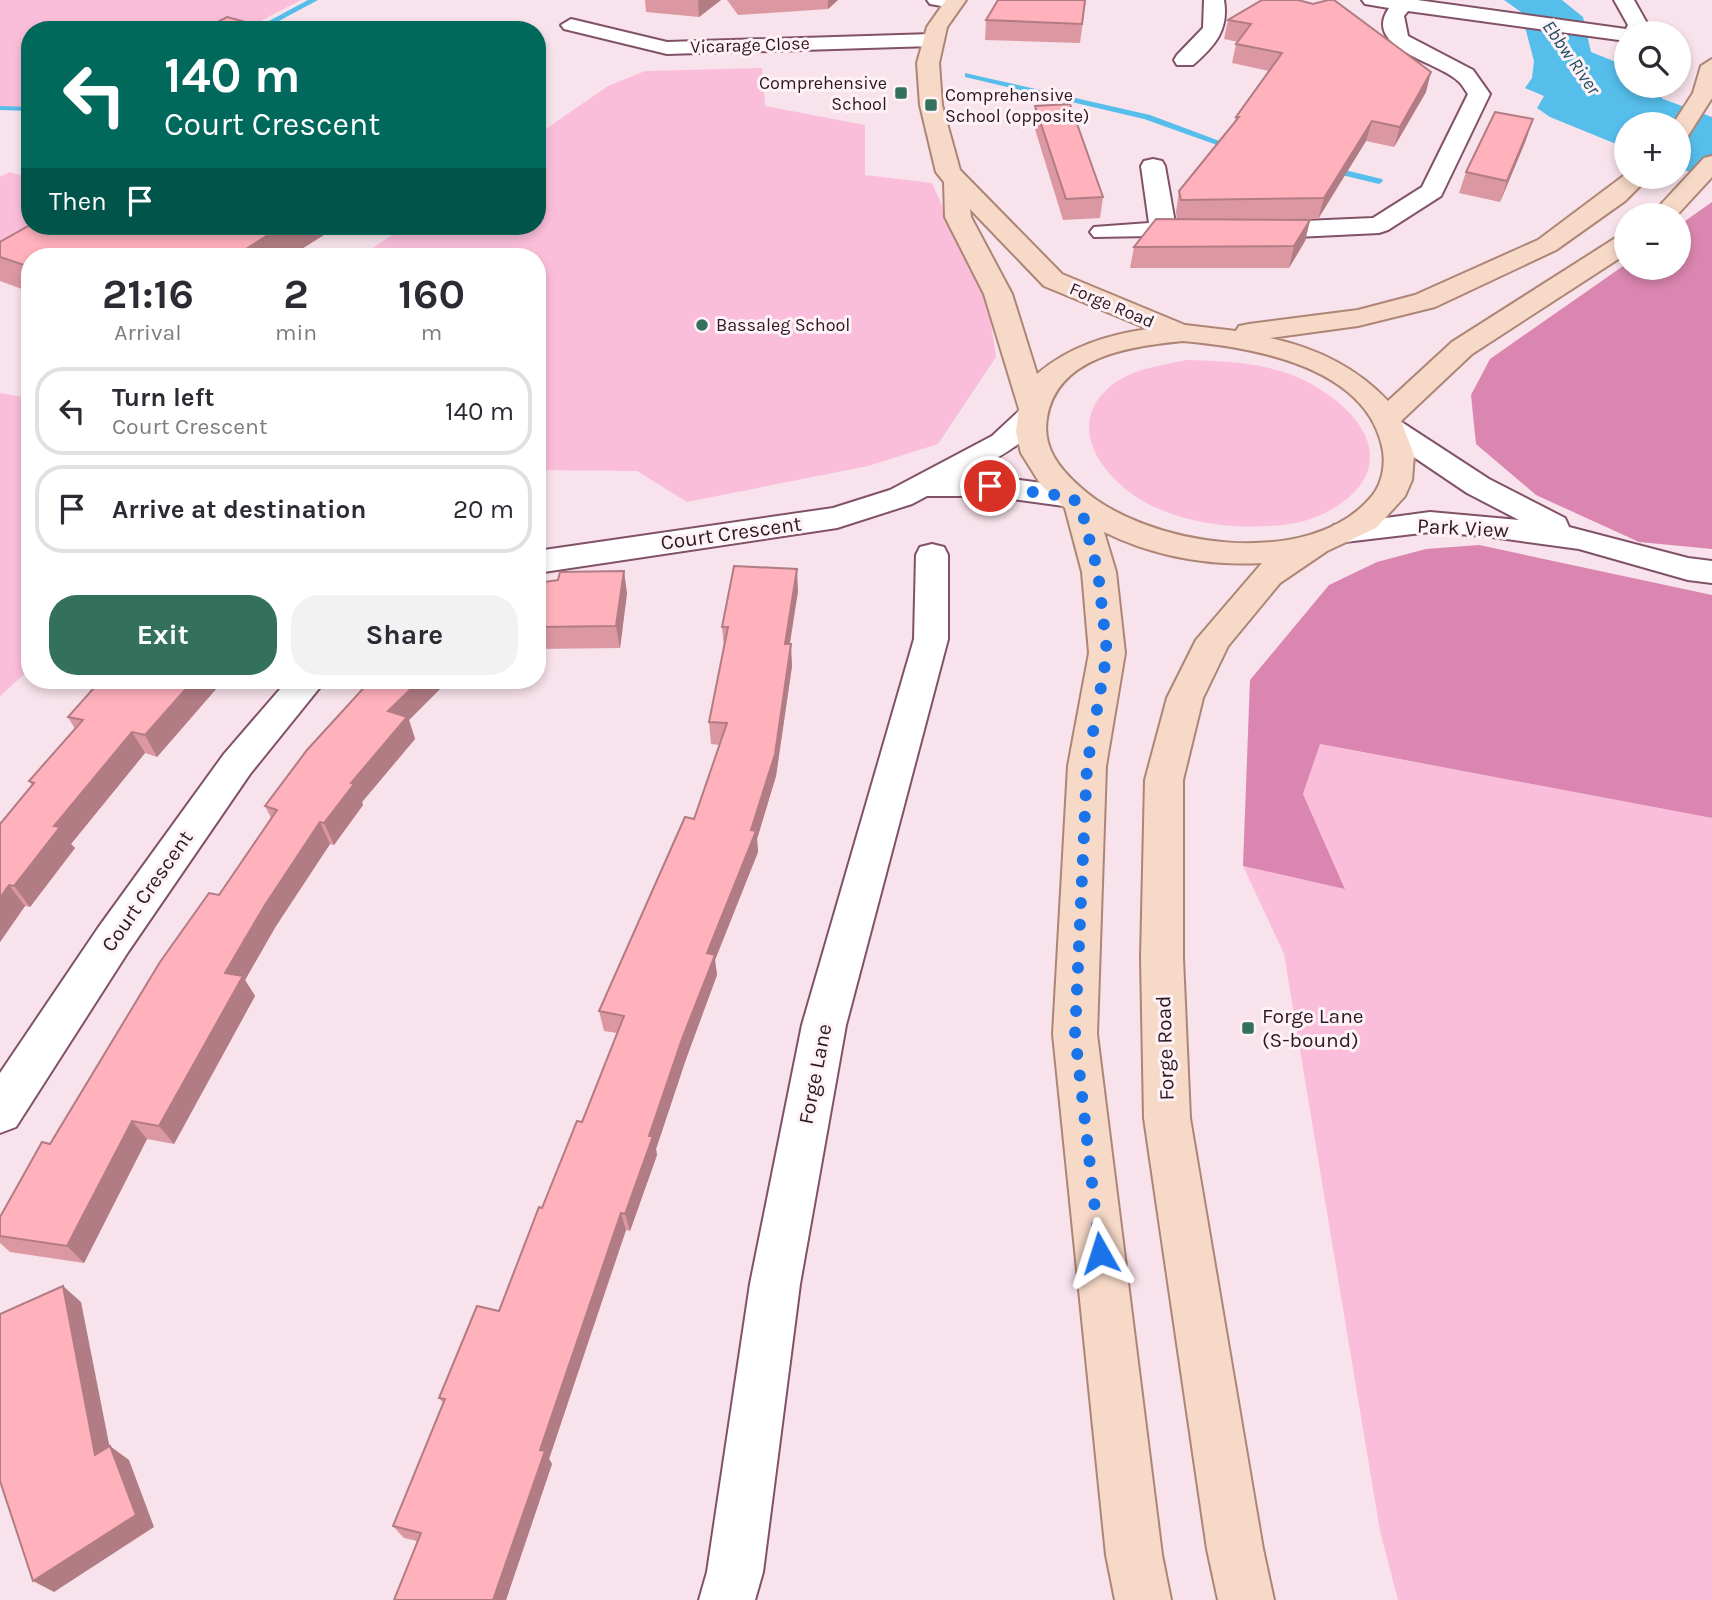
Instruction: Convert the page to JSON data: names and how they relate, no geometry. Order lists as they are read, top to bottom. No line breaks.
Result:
{"streets":{"main road":["Forge Road"],"street":["Vicarage Close","Park View","Court Crescent","Forge Lane"]},"crossings":[["Vicarage Close","Forge Road"],["Forge Road","Park View"],["Forge Road","Court Crescent"]],"water":["Ebbw River"],"places":{"transit":["Comprehensive School","Comprehensive School (opposite)","Forge Lane (S-bound)"],"other":["Bassaleg School"]},"page":{"map_buttons":["+","−"],"turn":["140 m","Court Crescent"],"then":"Then","eta":["21:16","Arrival","2","min","160","m"],"list":[{"name":"Turn left","note":"Court Crescent","value":"140 m"},{"name":"Arrive at destination","value":"20 m"}],"buttons":["Exit","Share"]}}
